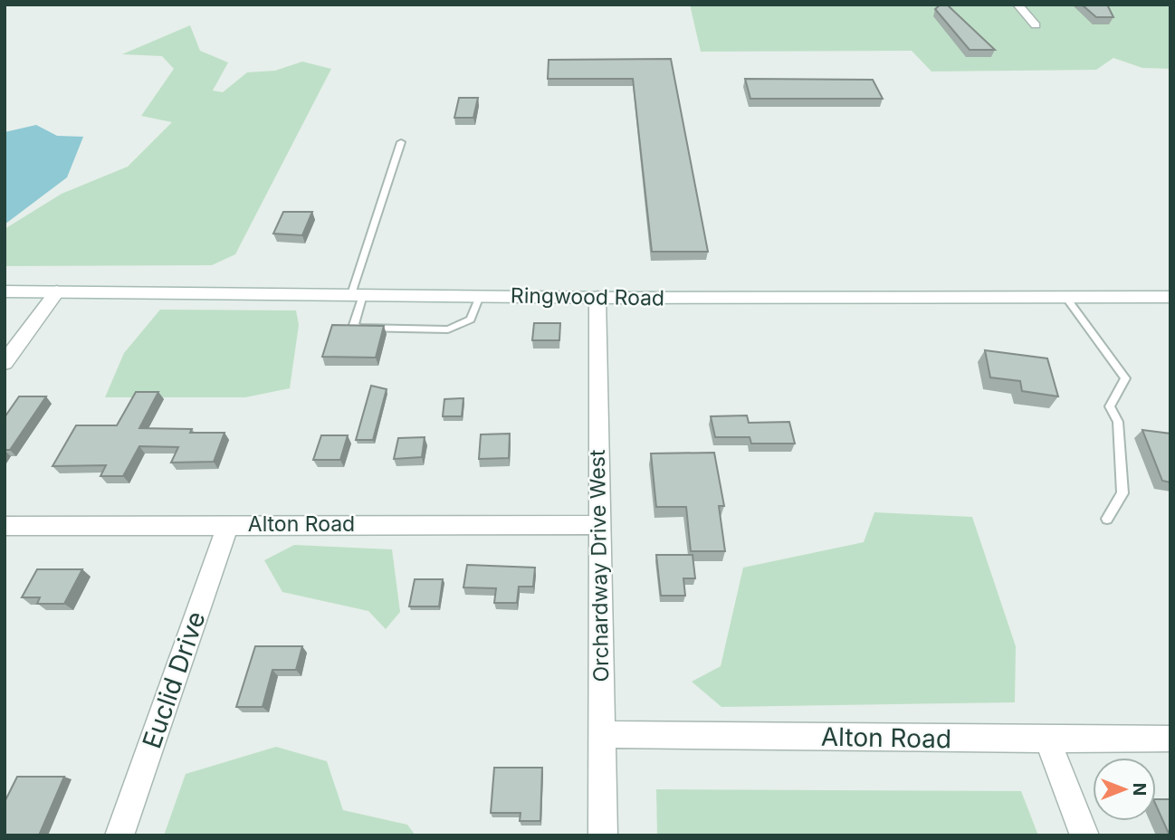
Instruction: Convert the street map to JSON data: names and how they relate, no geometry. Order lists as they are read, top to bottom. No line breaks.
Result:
{"streets":{"street":["Ringwood Road","Alton Road","Orchardway Drive West","Euclid Drive"]},"crossings":[["Ringwood Road","Orchardway Drive West"],["Alton Road","Orchardway Drive West"],["Alton Road","Euclid Drive"]],"north":"right"}
